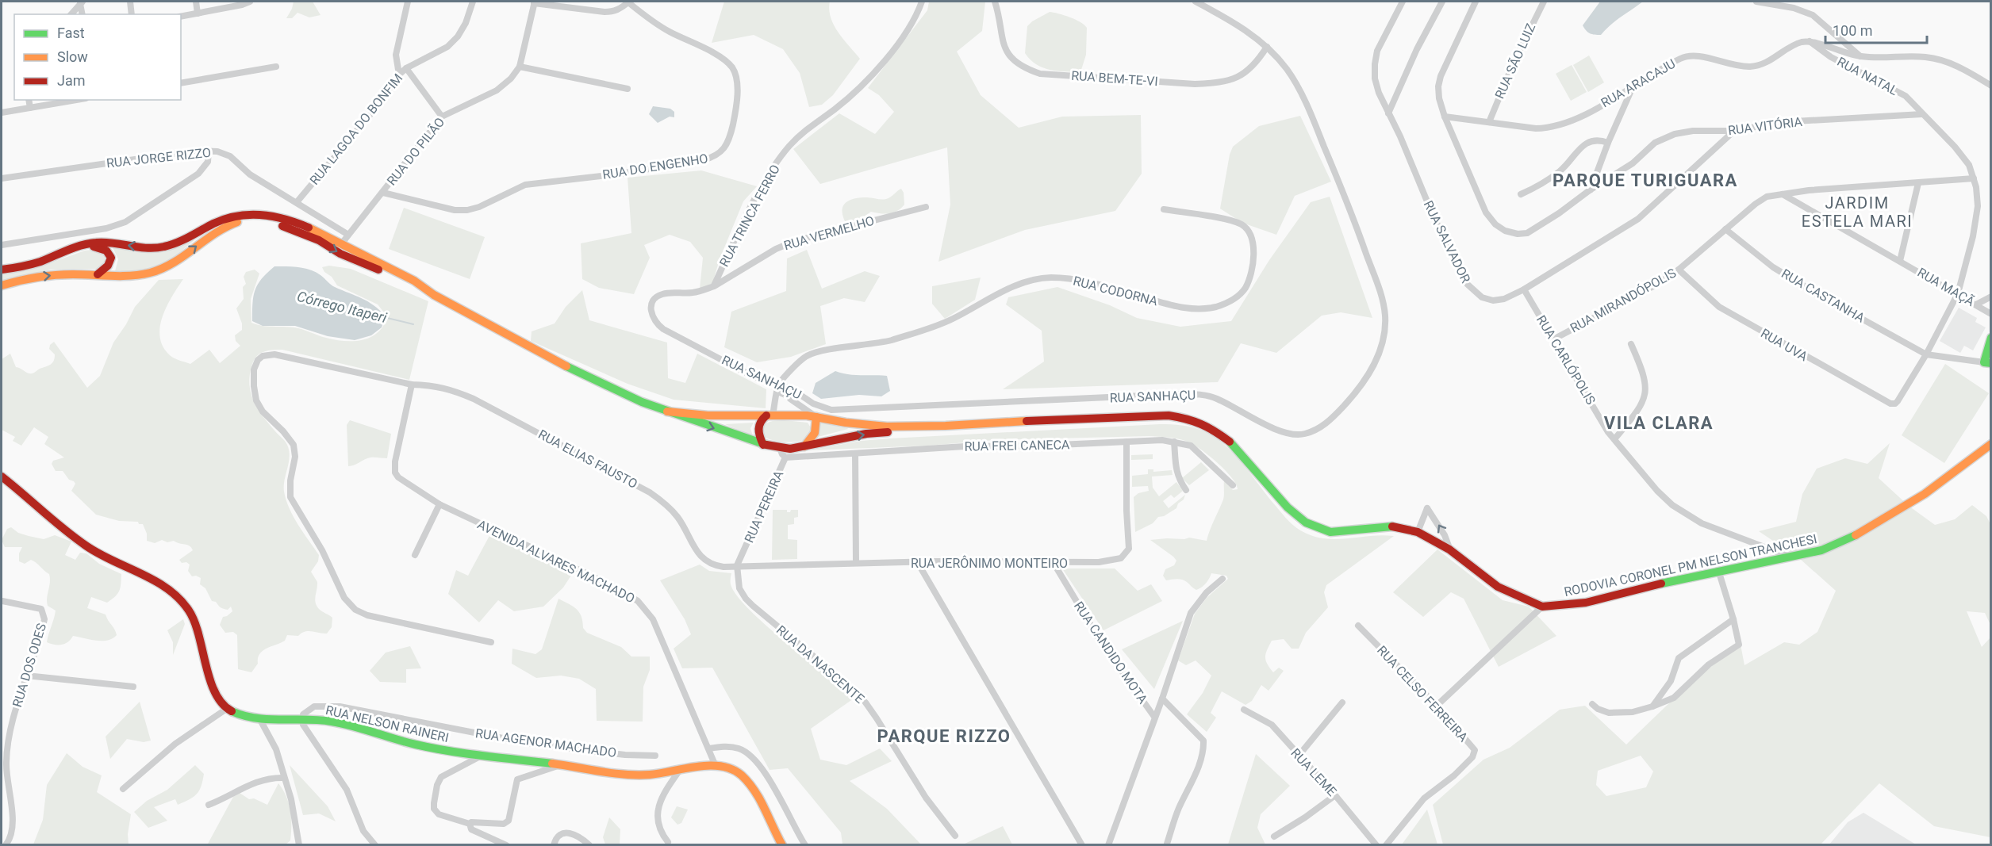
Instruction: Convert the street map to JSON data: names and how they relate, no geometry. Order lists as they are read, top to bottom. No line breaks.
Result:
{"streets":{"main road":["RODOVIA CORONEL PM NELSON TRANCHESI","RUA NELSON RAINERI"],"street":["RUA SÃO LUIZ","RUA NATAL","RUA BEM-TE-VI","RUA ARACAJU","RUA VITÓRIA","RUA LAGOA DO BONFIM","RUA DO PILÃO","RUA JORGE RIZZO","RUA DO ENGENHO","RUA TRINCA FERRO","RUA VERMELHO","RUA SALVADOR","RUA MAÇÃ","RUA CODORNA","RUA CASTANHA","RUA MIRANDÓPOLIS","RUA UVA","RUA CARLÓPOLIS","RUA SANHAÇU","RUA FREI CANECA","RUA ELIAS FAUSTO","RUA PEREIRA","AVENIDA ALVARES MACHADO","RUA JERÔNIMO MONTEIRO","RUA CANDIDO MOTA","RUA DA NASCENTE","RUA DOS ODES","RUA CELSO FERREIRA","RUA AGENOR MACHADO","RUA LEME"]},"crossings":[["RUA SÃO LUIZ","RUA ARACAJU"],["RUA NATAL","RUA ARACAJU"],["RUA NATAL","RUA VITÓRIA"],["RUA NATAL","RUA MAÇÃ"],["RUA NATAL","RUA CASTANHA"],["RUA NATAL","RUA MIRANDÓPOLIS"],["RUA NATAL","RUA UVA"],["RUA BEM-TE-VI","RUA SANHAÇU"],["RUA ARACAJU","RUA VITÓRIA"],["RUA VITÓRIA","RUA SALVADOR"],["RUA LAGOA DO BONFIM","RUA JORGE RIZZO"],["RUA DO PILÃO","RUA JORGE RIZZO"],["RUA DO PILÃO","RUA DO ENGENHO"],["RUA DO PILÃO","RODOVIA CORONEL PM NELSON TRANCHESI"],["RUA TRINCA FERRO","RUA VERMELHO"],["RUA TRINCA FERRO","RUA SANHAÇU"],["RUA VERMELHO","RUA SANHAÇU"],["RUA SALVADOR","RUA CARLÓPOLIS"],["RUA MAÇÃ","RUA MIRANDÓPOLIS"],["RUA CODORNA","RUA SANHAÇU"],["RUA CASTANHA","RUA MIRANDÓPOLIS"],["RUA MIRANDÓPOLIS","RUA UVA"],["RUA MIRANDÓPOLIS","RUA CARLÓPOLIS"],["RUA CARLÓPOLIS","RODOVIA CORONEL PM NELSON TRANCHESI"],["RUA FREI CANECA","RUA PEREIRA"],["RUA FREI CANECA","RUA JERÔNIMO MONTEIRO"],["RUA ELIAS FAUSTO","RUA PEREIRA"],["RUA ELIAS FAUSTO","AVENIDA ALVARES MACHADO"],["RUA ELIAS FAUSTO","RUA JERÔNIMO MONTEIRO"],["RUA ELIAS FAUSTO","RUA DA NASCENTE"],["RUA PEREIRA","RUA JERÔNIMO MONTEIRO"],["RUA PEREIRA","RODOVIA CORONEL PM NELSON TRANCHESI"],["RUA PEREIRA","RUA DA NASCENTE"],["AVENIDA ALVARES MACHADO","RUA NELSON RAINERI"],["RUA JERÔNIMO MONTEIRO","RUA CANDIDO MOTA"],["RUA JERÔNIMO MONTEIRO","RUA DA NASCENTE"],["RUA NELSON RAINERI","RUA AGENOR MACHADO"]],"districts":["PARQUE TURIGUARA","JARDIM ESTELA MARI","VILA CLARA","PARQUE RIZZO"],"water":["Córrego Itaperi"],"legend":["Fast","Slow","Jam"],"scale_bar":"100 m"}
